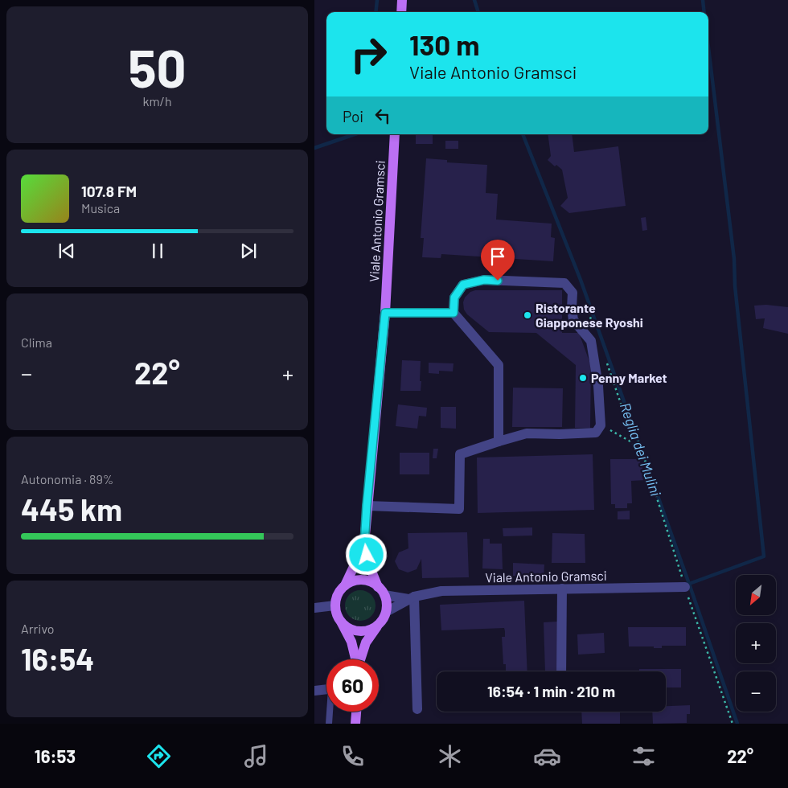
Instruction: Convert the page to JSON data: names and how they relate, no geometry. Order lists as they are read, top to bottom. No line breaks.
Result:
{"streets":{"main road":["Viale Antonio Gramsci"]},"water":["Reglia dei Mulini"],"places":["Ristorante Giapponese Ryoshi","Penny Market"],"north":"bottom left","page":{"tile":[["50","km/h"],"Clima",["Autonomia · 89%","445 km"],["Arrivo","16:54"]],"turn":["130 m","Viale Antonio Gramsci"],"then":"Poi","song":["107.8 FM","Musica"],"heat":["−","22°","+"],"map_buttons":["+","−"],"limit":"60","trip":"16:54 · 1 min · 210 m","tabs":["16:53","22°"]}}
